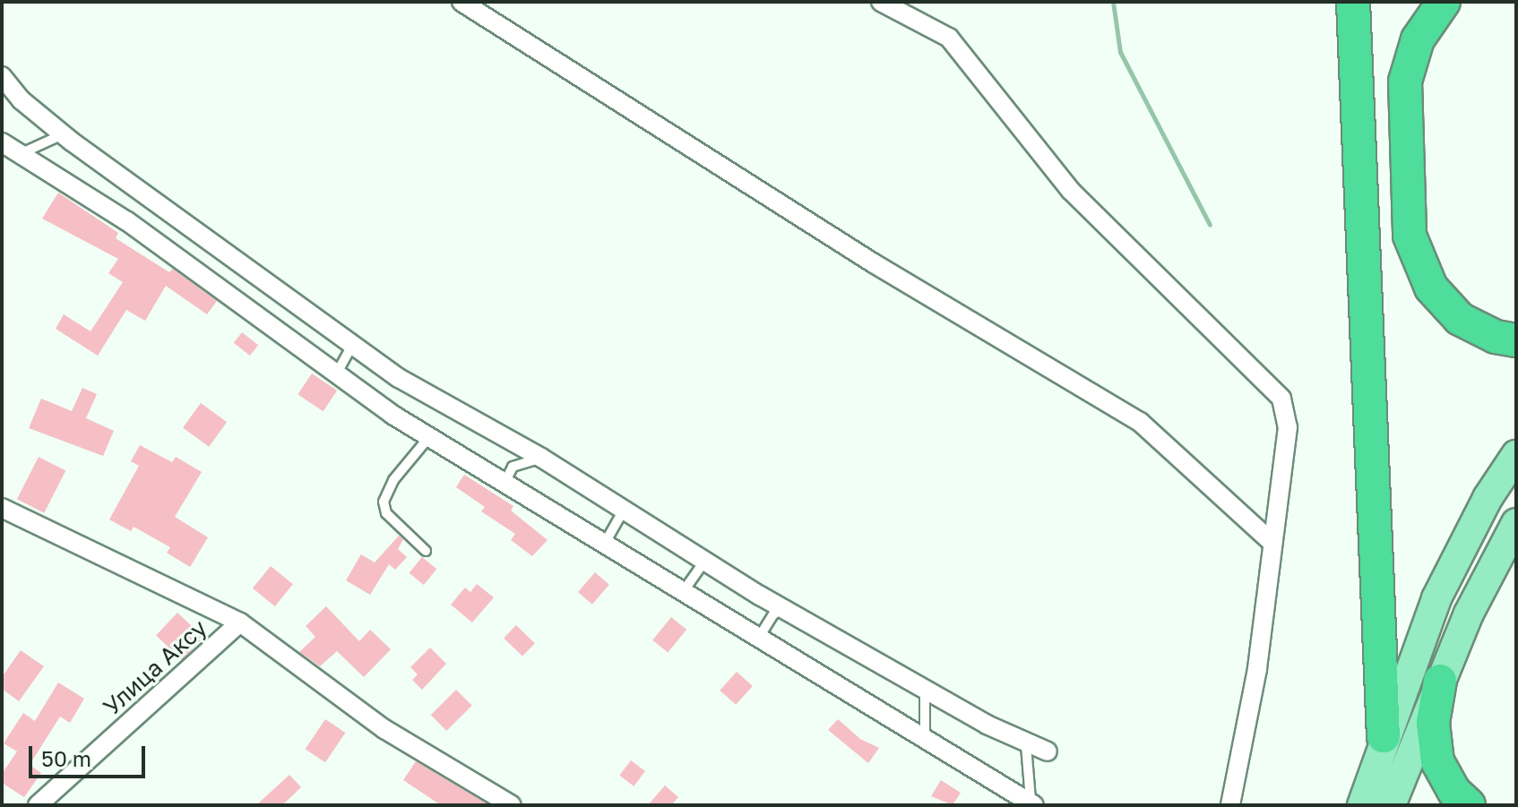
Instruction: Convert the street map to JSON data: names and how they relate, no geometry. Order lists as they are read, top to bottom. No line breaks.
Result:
{"streets":{"street":["Улица Аксу"]},"scale_bar":"50 m"}
